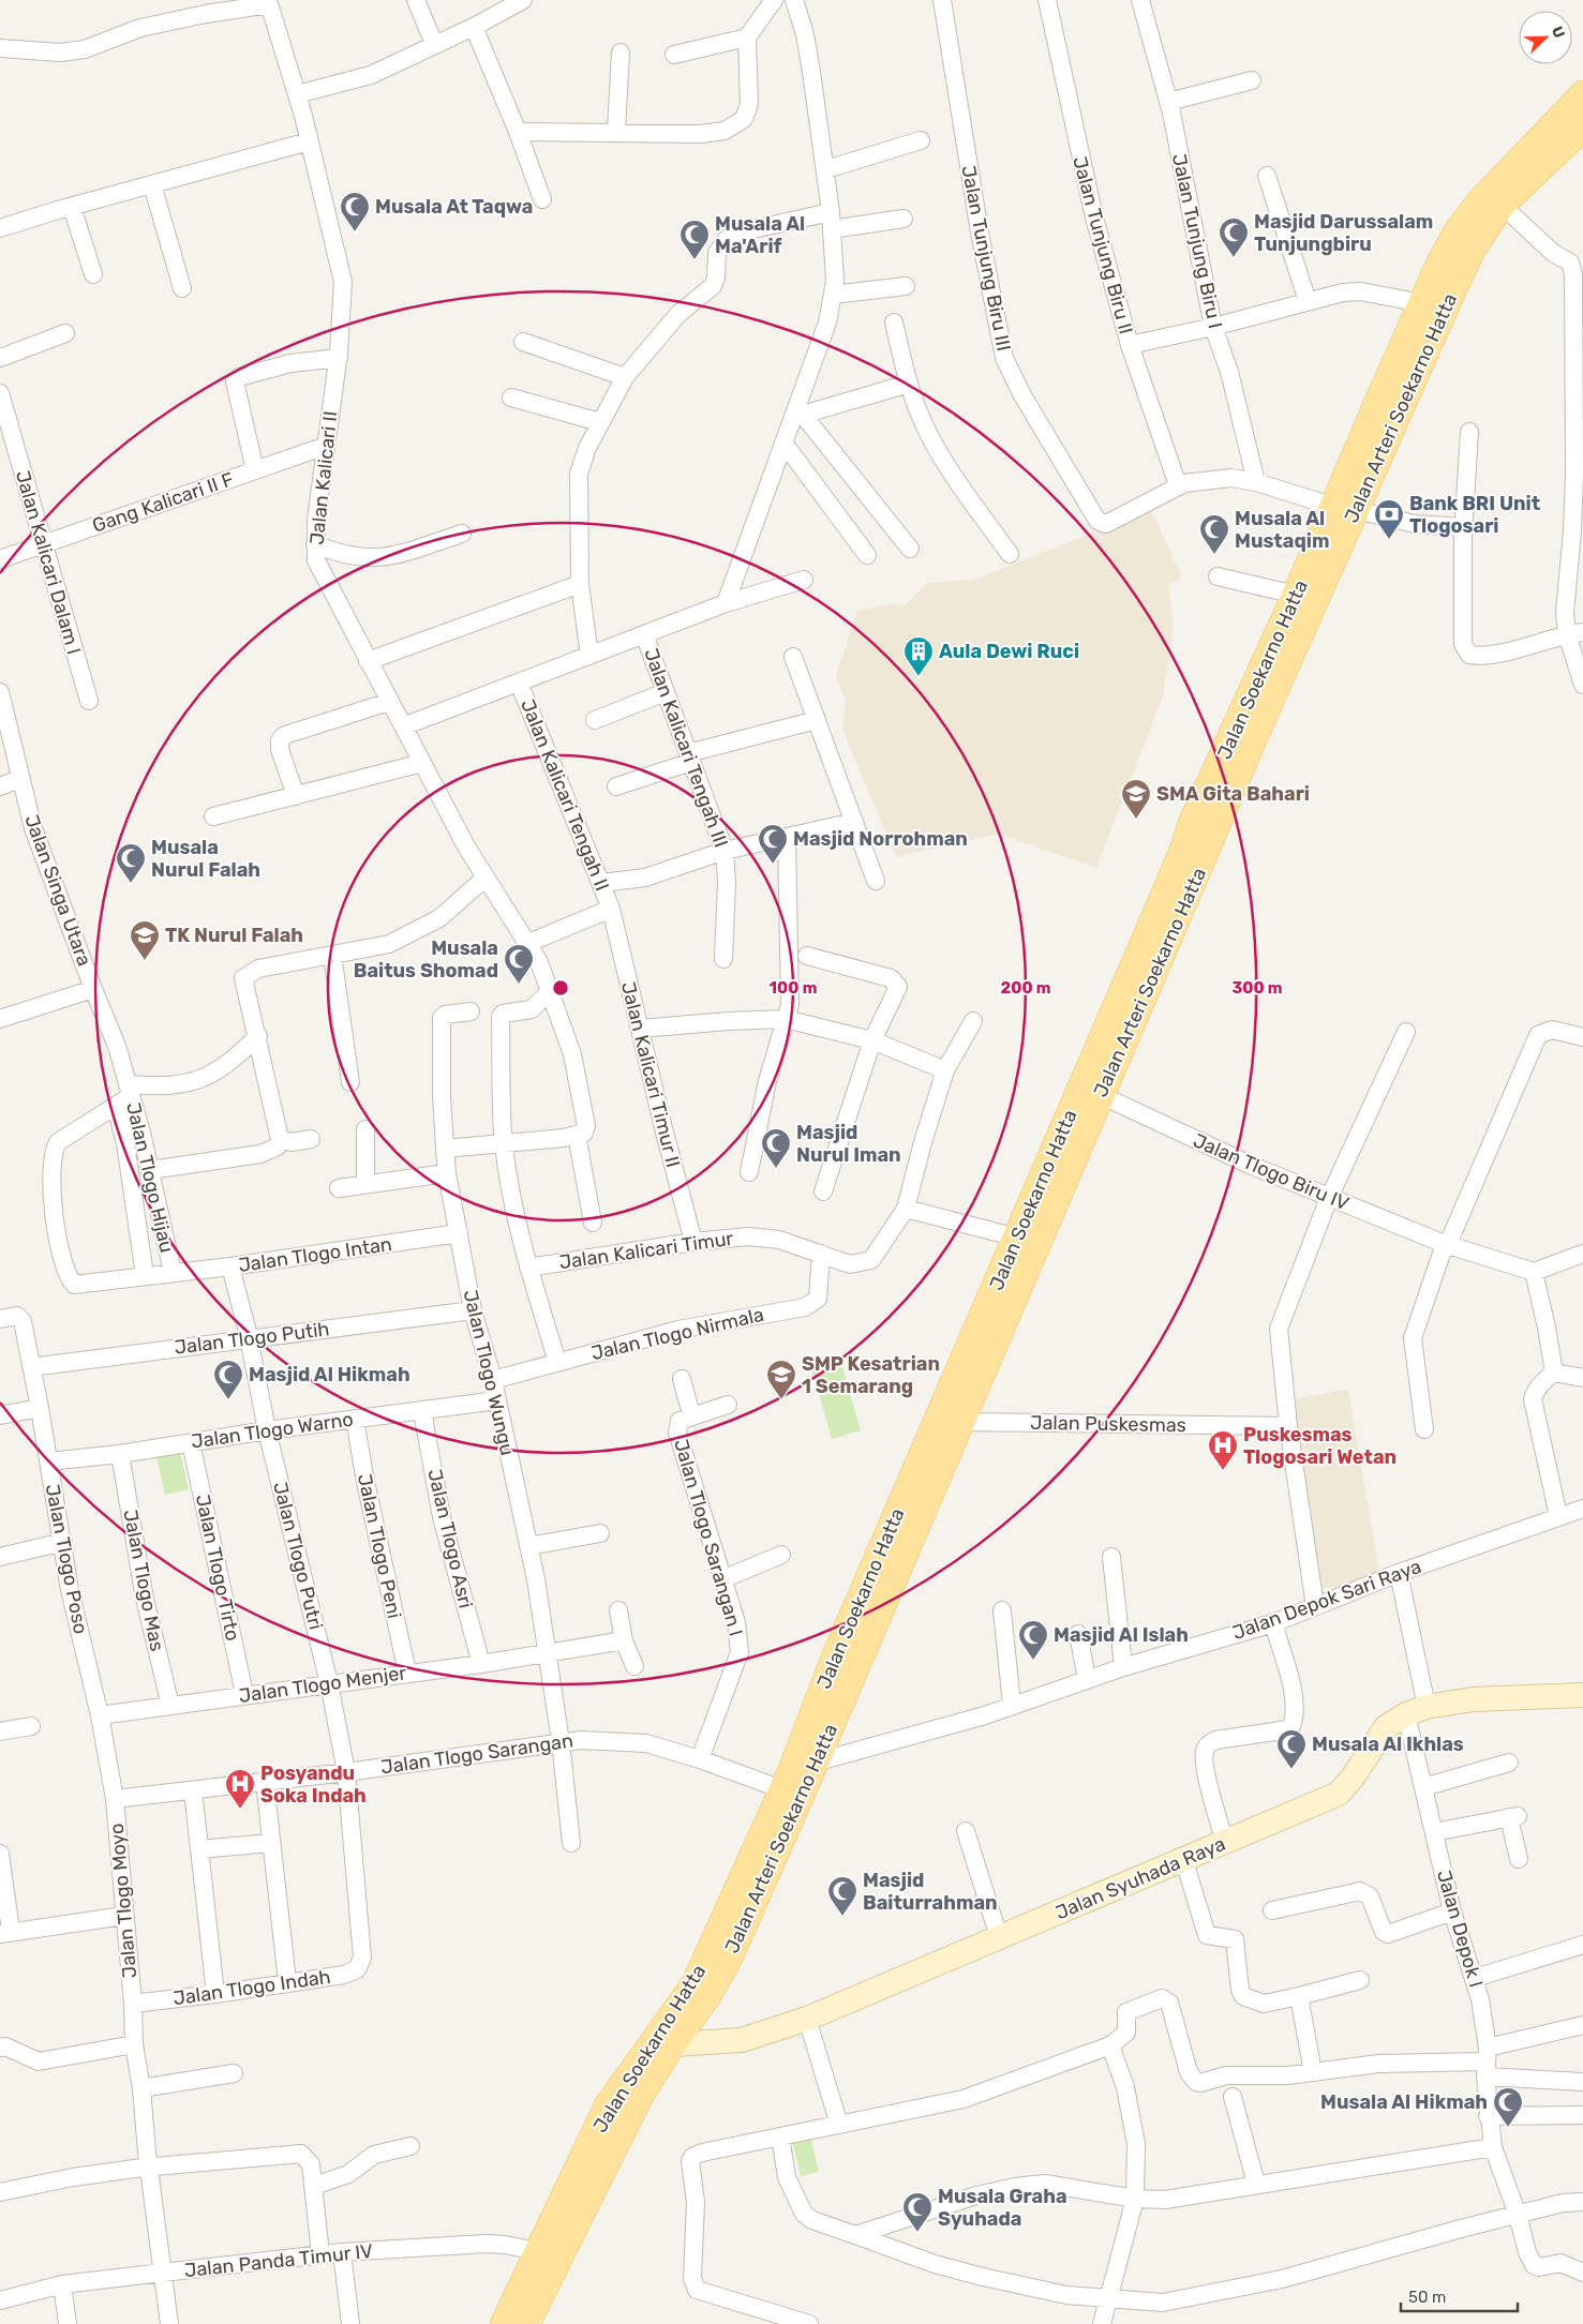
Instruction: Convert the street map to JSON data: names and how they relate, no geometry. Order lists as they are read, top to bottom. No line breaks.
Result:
{"streets":{"main road":["Jalan Arteri Soekarno Hatta","Jalan Soekarno Hatta"],"street":["Jalan Tunjung Biru I","Jalan Tunjung Biru II","Jalan Tunjung Biru III","Jalan Kalicari II","Gang Kalicari II F","Jalan Kalicari Dalam I","Jalan Kalicari Tengah III","Jalan Kalicari Tengah II","Jalan Singa Utara","Jalan Kalicari Timur II","Jalan Tlogo Biru IV","Jalan Tlogo Hijau","Jalan Kalicari Timur","Jalan Tlogo Intan","Jalan Tlogo Nirmala","Jalan Tlogo Putih","Jalan Tlogo Wungu","Jalan Puskesmas","Jalan Tlogo Warno","Jalan Tlogo Sarangan I","Jalan Tlogo Asri","Jalan Tlogo Peni","Jalan Tlogo Putri","Jalan Tlogo Poso","Jalan Tlogo Tirto","Jalan Tlogo Mas","Jalan Depok Sari Raya","Jalan Tlogo Menjer","Jalan Tlogo Sarangan","Jalan Syuhada Raya","Jalan Tlogo Moyo","Jalan Depok I","Jalan Tlogo Indah","Jalan Panda Timur IV"]},"crossings":[["Jalan Tunjung Biru II","Jalan Tunjung Biru III"],["Jalan Arteri Soekarno Hatta","Jalan Soekarno Hatta"],["Jalan Arteri Soekarno Hatta","Jalan Tlogo Biru IV"],["Jalan Arteri Soekarno Hatta","Jalan Puskesmas"],["Jalan Arteri Soekarno Hatta","Jalan Depok Sari Raya"],["Jalan Arteri Soekarno Hatta","Jalan Tlogo Sarangan"],["Jalan Arteri Soekarno Hatta","Jalan Syuhada Raya"],["Jalan Arteri Soekarno Hatta","Jalan Panda Timur IV"],["Jalan Kalicari II","Gang Kalicari II F"],["Jalan Kalicari II","Jalan Kalicari Tengah III"],["Gang Kalicari II F","Jalan Kalicari Dalam I"],["Jalan Soekarno Hatta","Jalan Depok Sari Raya"],["Jalan Soekarno Hatta","Jalan Tlogo Sarangan"],["Jalan Soekarno Hatta","Jalan Panda Timur IV"],["Jalan Kalicari Tengah III","Jalan Kalicari Tengah II"],["Jalan Kalicari Tengah II","Jalan Kalicari Timur II"],["Jalan Singa Utara","Jalan Tlogo Hijau"],["Jalan Kalicari Timur II","Jalan Kalicari Timur"],["Jalan Tlogo Hijau","Jalan Tlogo Intan"],["Jalan Kalicari Timur","Jalan Tlogo Nirmala"],["Jalan Tlogo Intan","Jalan Tlogo Wungu"],["Jalan Tlogo Intan","Jalan Tlogo Putri"],["Jalan Tlogo Nirmala","Jalan Tlogo Wungu"],["Jalan Tlogo Putih","Jalan Tlogo Wungu"],["Jalan Tlogo Putih","Jalan Tlogo Putri"],["Jalan Tlogo Putih","Jalan Tlogo Poso"],["Jalan Tlogo Wungu","Jalan Tlogo Warno"],["Jalan Tlogo Wungu","Jalan Tlogo Menjer"],["Jalan Tlogo Wungu","Jalan Tlogo Sarangan"],["Jalan Tlogo Warno","Jalan Tlogo Asri"],["Jalan Tlogo Warno","Jalan Tlogo Peni"],["Jalan Tlogo Warno","Jalan Tlogo Putri"],["Jalan Tlogo Warno","Jalan Tlogo Poso"],["Jalan Tlogo Warno","Jalan Tlogo Tirto"],["Jalan Tlogo Warno","Jalan Tlogo Mas"],["Jalan Tlogo Sarangan I","Jalan Tlogo Sarangan"],["Jalan Tlogo Asri","Jalan Tlogo Menjer"],["Jalan Tlogo Peni","Jalan Tlogo Menjer"],["Jalan Tlogo Putri","Jalan Tlogo Menjer"],["Jalan Tlogo Putri","Jalan Tlogo Sarangan"],["Jalan Tlogo Putri","Jalan Tlogo Indah"],["Jalan Tlogo Poso","Jalan Tlogo Menjer"],["Jalan Tlogo Poso","Jalan Tlogo Sarangan"],["Jalan Tlogo Poso","Jalan Tlogo Moyo"],["Jalan Tlogo Tirto","Jalan Tlogo Menjer"],["Jalan Tlogo Mas","Jalan Tlogo Menjer"],["Jalan Depok Sari Raya","Jalan Tlogo Sarangan"],["Jalan Depok Sari Raya","Jalan Depok I"],["Jalan Tlogo Sarangan","Jalan Tlogo Moyo"],["Jalan Syuhada Raya","Jalan Depok I"],["Jalan Tlogo Moyo","Jalan Tlogo Indah"],["Jalan Tlogo Moyo","Jalan Panda Timur IV"]],"places":{"mosque":["Musala At Taqwa","Masjid Darussalam Tunjungbiru","Musala Al Ma'Arif","Musala Al Mustaqim","Masjid Norrohman","Musala Nurul Falah","Musala Baitus Shomad","Masjid Nurul Iman","Masjid Al Hikmah","Masjid Al Islah","Musala Al Ikhlas","Masjid Baiturrahman","Musala Al Hikmah","Musala Graha Syuhada"],"bank":["Bank BRI Unit Tlogosari"],"building":["Aula Dewi Ruci"],"school or university":["SMA Gita Bahari","TK Nurul Falah","SMP Kesatrian 1 Semarang"],"hospital":["Puskesmas Tlogosari Wetan","Posyandu Soka Indah"]},"scale_bar":"50 m","north":"top right","rings":["100 m","200 m","300 m"]}
